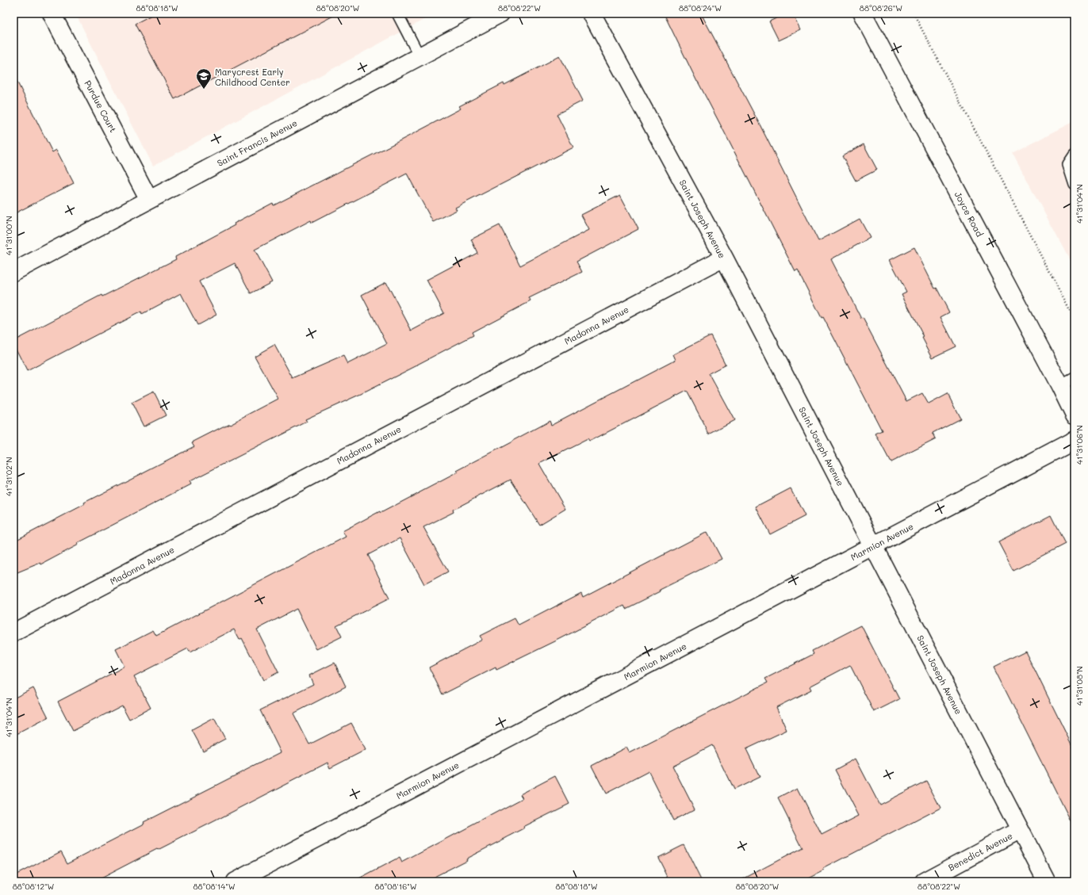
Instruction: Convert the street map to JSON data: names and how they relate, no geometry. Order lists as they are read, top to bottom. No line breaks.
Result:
{"streets":{"street":["Purdue Court","Saint Francis Avenue","Joyce Road","Saint Joseph Avenue","Madonna Avenue","Marmion Avenue","Benedict Avenue"]},"crossings":[["Purdue Court","Saint Francis Avenue"],["Saint Joseph Avenue","Madonna Avenue"],["Saint Joseph Avenue","Marmion Avenue"],["Saint Joseph Avenue","Benedict Avenue"]],"places":{"school or university":["Marycrest Early Childhood Center"]},"coordinates":["88°08'18\"W","88°08'20\"W","88°08'22\"W","88°08'24\"W","88°08'26\"W","41°31'04\"N","41°31'00\"N","41°31'06\"N","41°31'02\"N","41°31'08\"N","88°08'12\"W","88°08'14\"W","88°08'16\"W"]}
